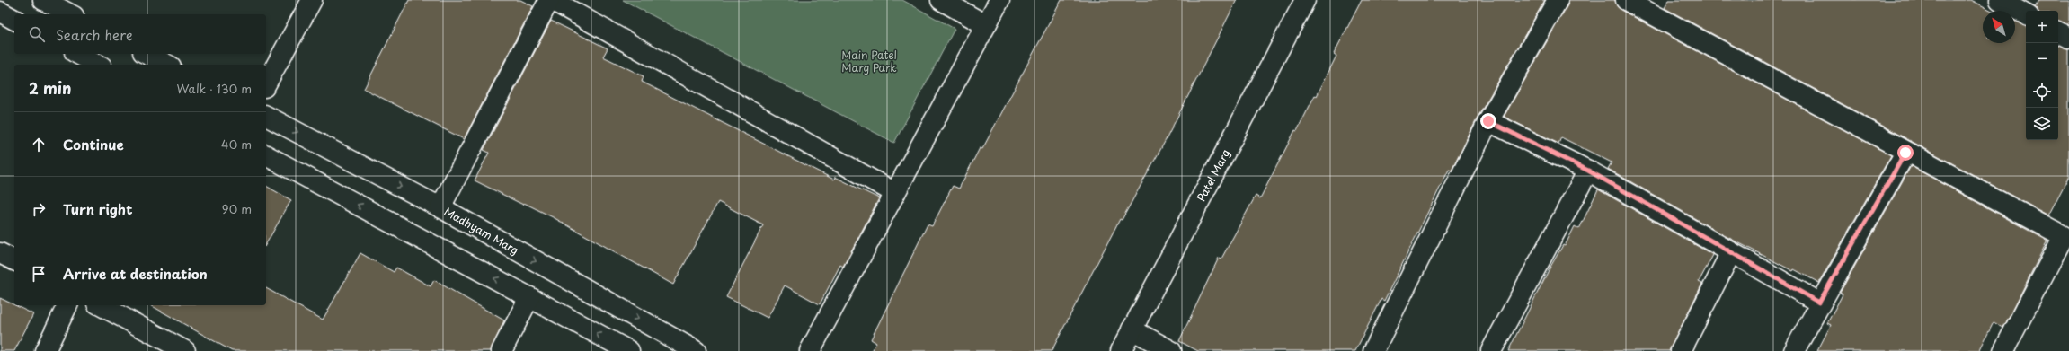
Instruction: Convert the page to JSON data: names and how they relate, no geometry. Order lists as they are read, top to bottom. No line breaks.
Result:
{"streets":{"street":["Patel Marg","Madhyam Marg"]},"parks":["Main Patel Marg Park"],"north":"top left","page":{"map_buttons":["+","−"],"search":"Search here","heading":["2 min","Walk · 130 m"],"list":[["Continue","40 m"],["Turn right","90 m"],"Arrive at destination"]}}
